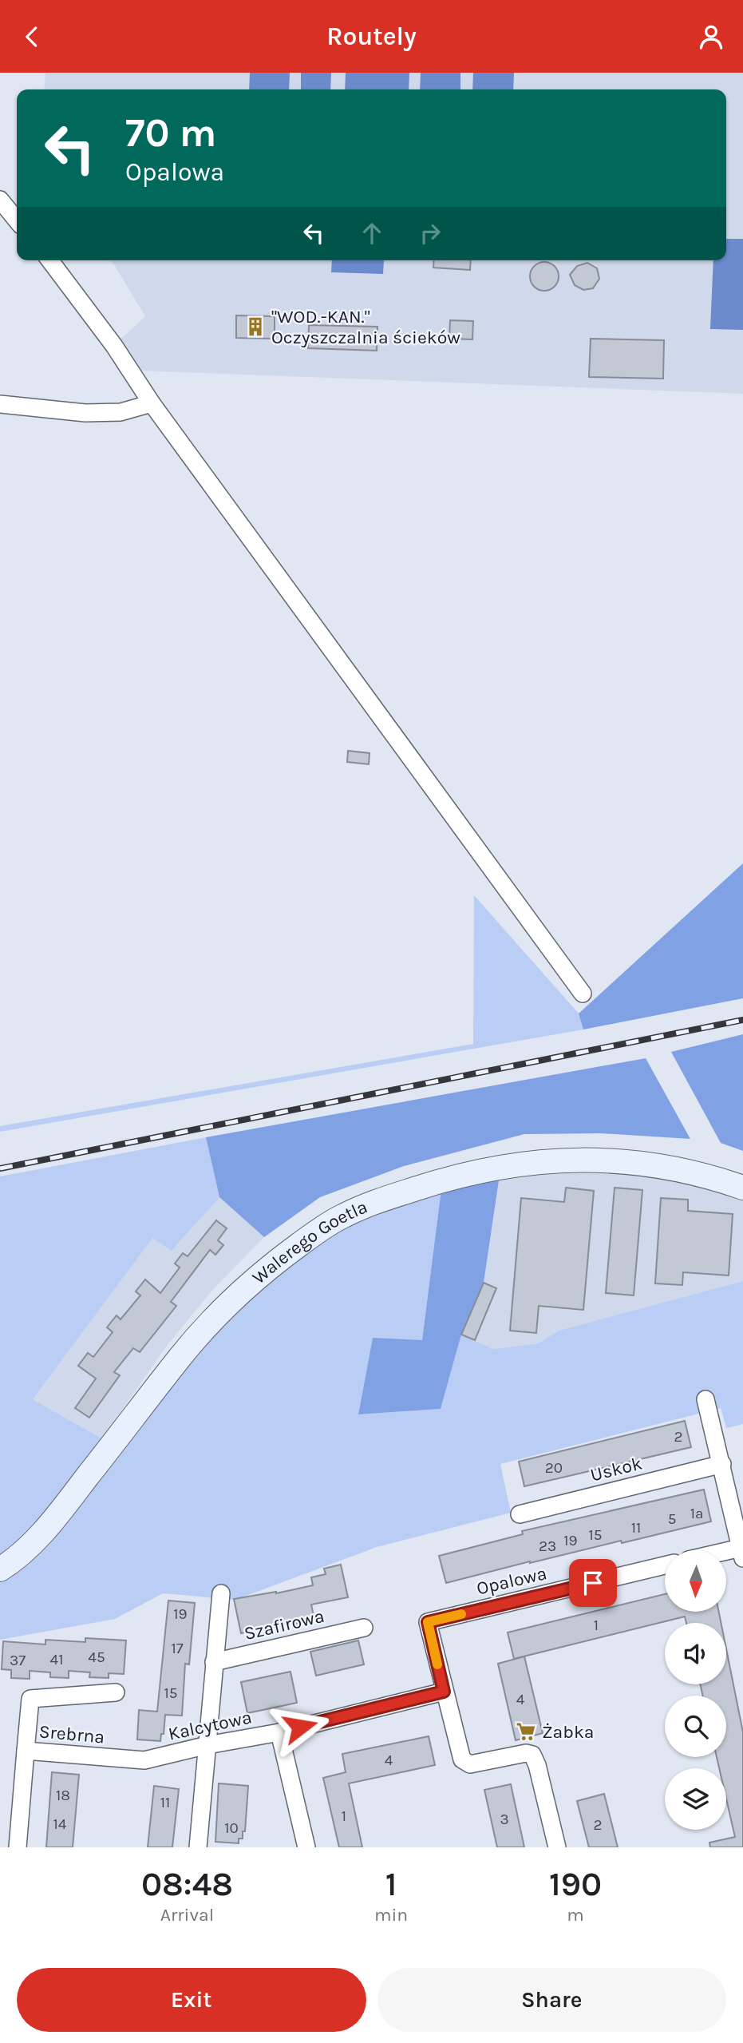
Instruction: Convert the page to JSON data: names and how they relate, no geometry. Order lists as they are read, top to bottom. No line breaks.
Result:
{"streets":{"street":["Walerego Goetla","Uskok","Opalowa","Szafirowa","Kalcytowa","Srebrna"]},"crossings":[["Opalowa","Kalcytowa"],["Szafirowa","Kalcytowa"],["Kalcytowa","Srebrna"]],"places":{"building":["\"WOD.-KAN.\" Oczyszczalnia ścieków"],"supermarket":["Żabka"]},"house_numbers":["2","20","1a","5","11","15","19","23","19","1","17","45","41","37","15","4","4","18","11","1","3","14","2","10"],"north":"bottom","page":{"header":"Routely","turn":["70 m","Opalowa"],"eta":["08:48","Arrival","1","min","190","m"],"buttons":["Exit","Share"]}}
